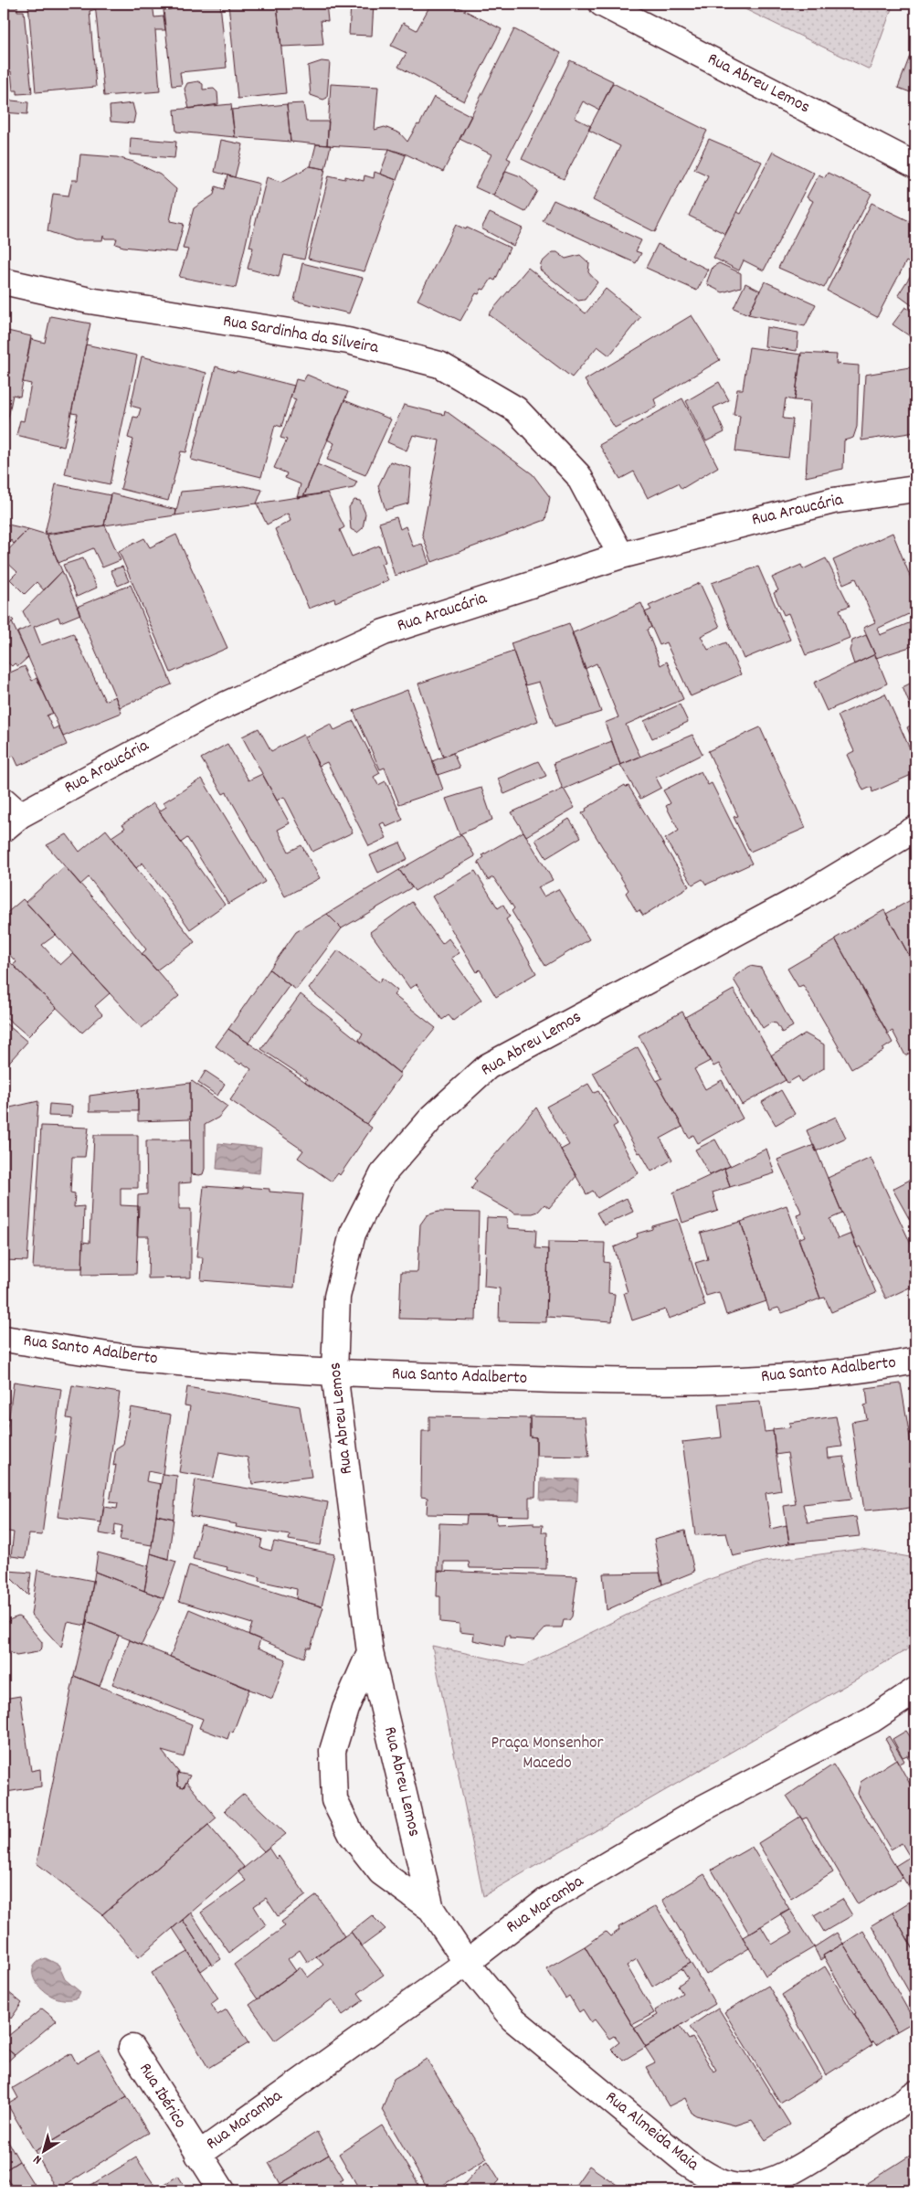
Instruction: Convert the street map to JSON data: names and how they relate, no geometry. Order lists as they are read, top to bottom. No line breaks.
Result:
{"streets":{"street":["Rua Abreu Lemos","Rua Sardinha da Silveira","Rua Araucária","Rua Santo Adalberto","Rua Maramba","Rua Ibérico","Rua Almeida Maia"]},"crossings":[["Rua Abreu Lemos","Rua Santo Adalberto"],["Rua Abreu Lemos","Rua Maramba"],["Rua Abreu Lemos","Rua Almeida Maia"],["Rua Sardinha da Silveira","Rua Araucária"],["Rua Maramba","Rua Ibérico"],["Rua Maramba","Rua Almeida Maia"]],"parks":["Praça Monsenhor Macedo"],"north":"bottom left"}
